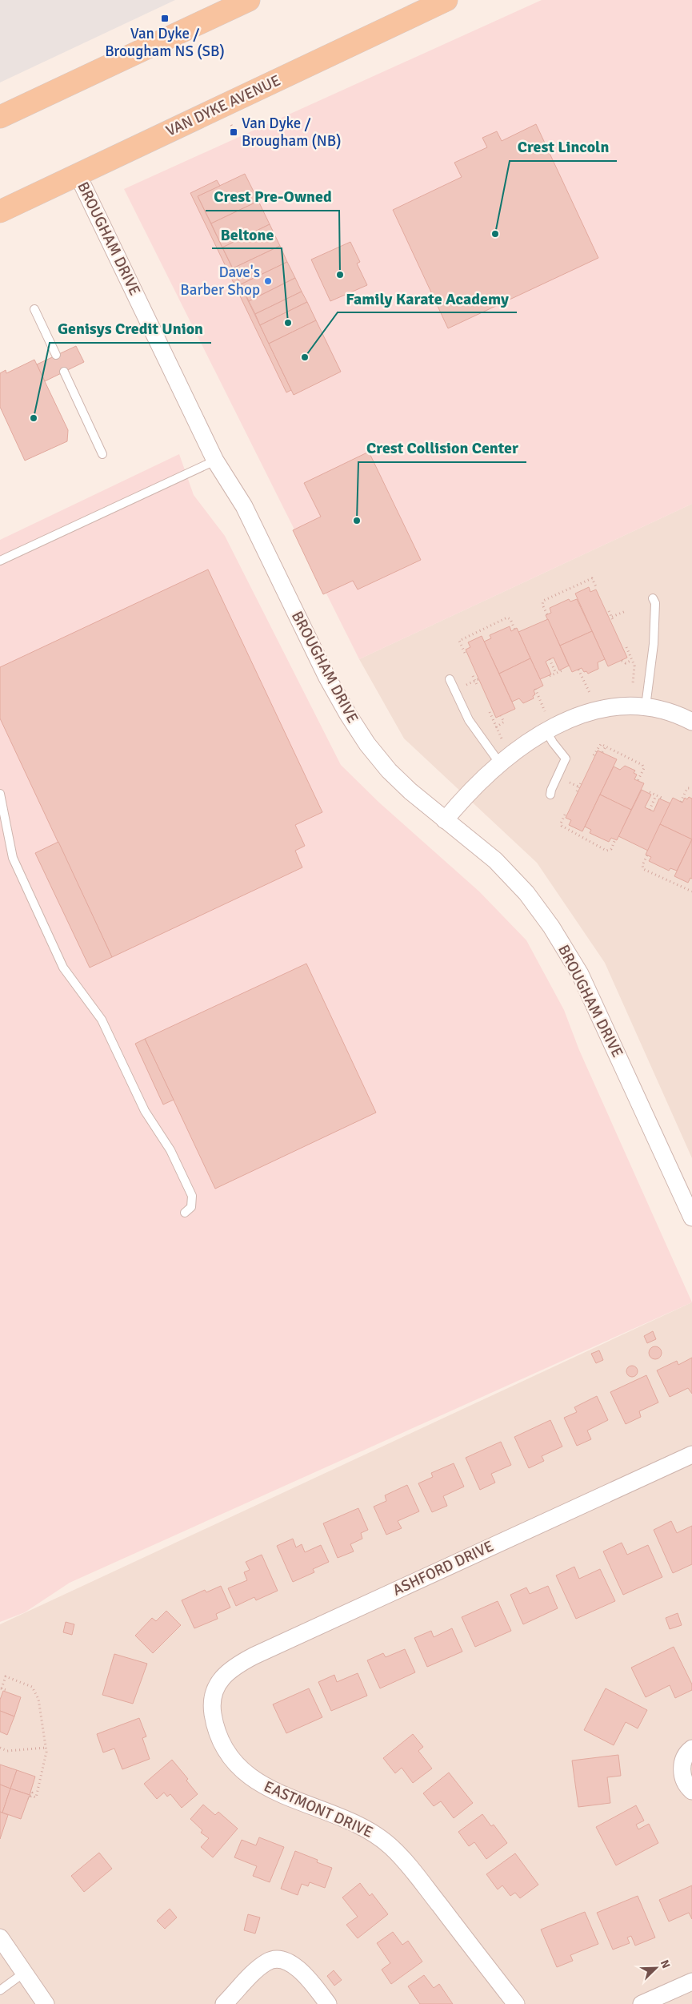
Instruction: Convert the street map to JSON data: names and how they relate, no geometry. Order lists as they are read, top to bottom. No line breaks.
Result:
{"streets":{"main road":["VAN DYKE AVENUE"],"street":["BROUGHAM DRIVE","ASHFORD DRIVE","EASTMONT DRIVE"]},"crossings":[["VAN DYKE AVENUE","BROUGHAM DRIVE"],["ASHFORD DRIVE","EASTMONT DRIVE"]],"places":{"transit":["Van Dyke / Brougham NS (SB)","Van Dyke / Brougham (NB)"],"other":["Crest Lincoln","Crest Pre-Owned","Dave's Barber Shop","Beltone","Family Karate Academy","Genisys Credit Union","Crest Collision Center"]},"north":"top right"}
